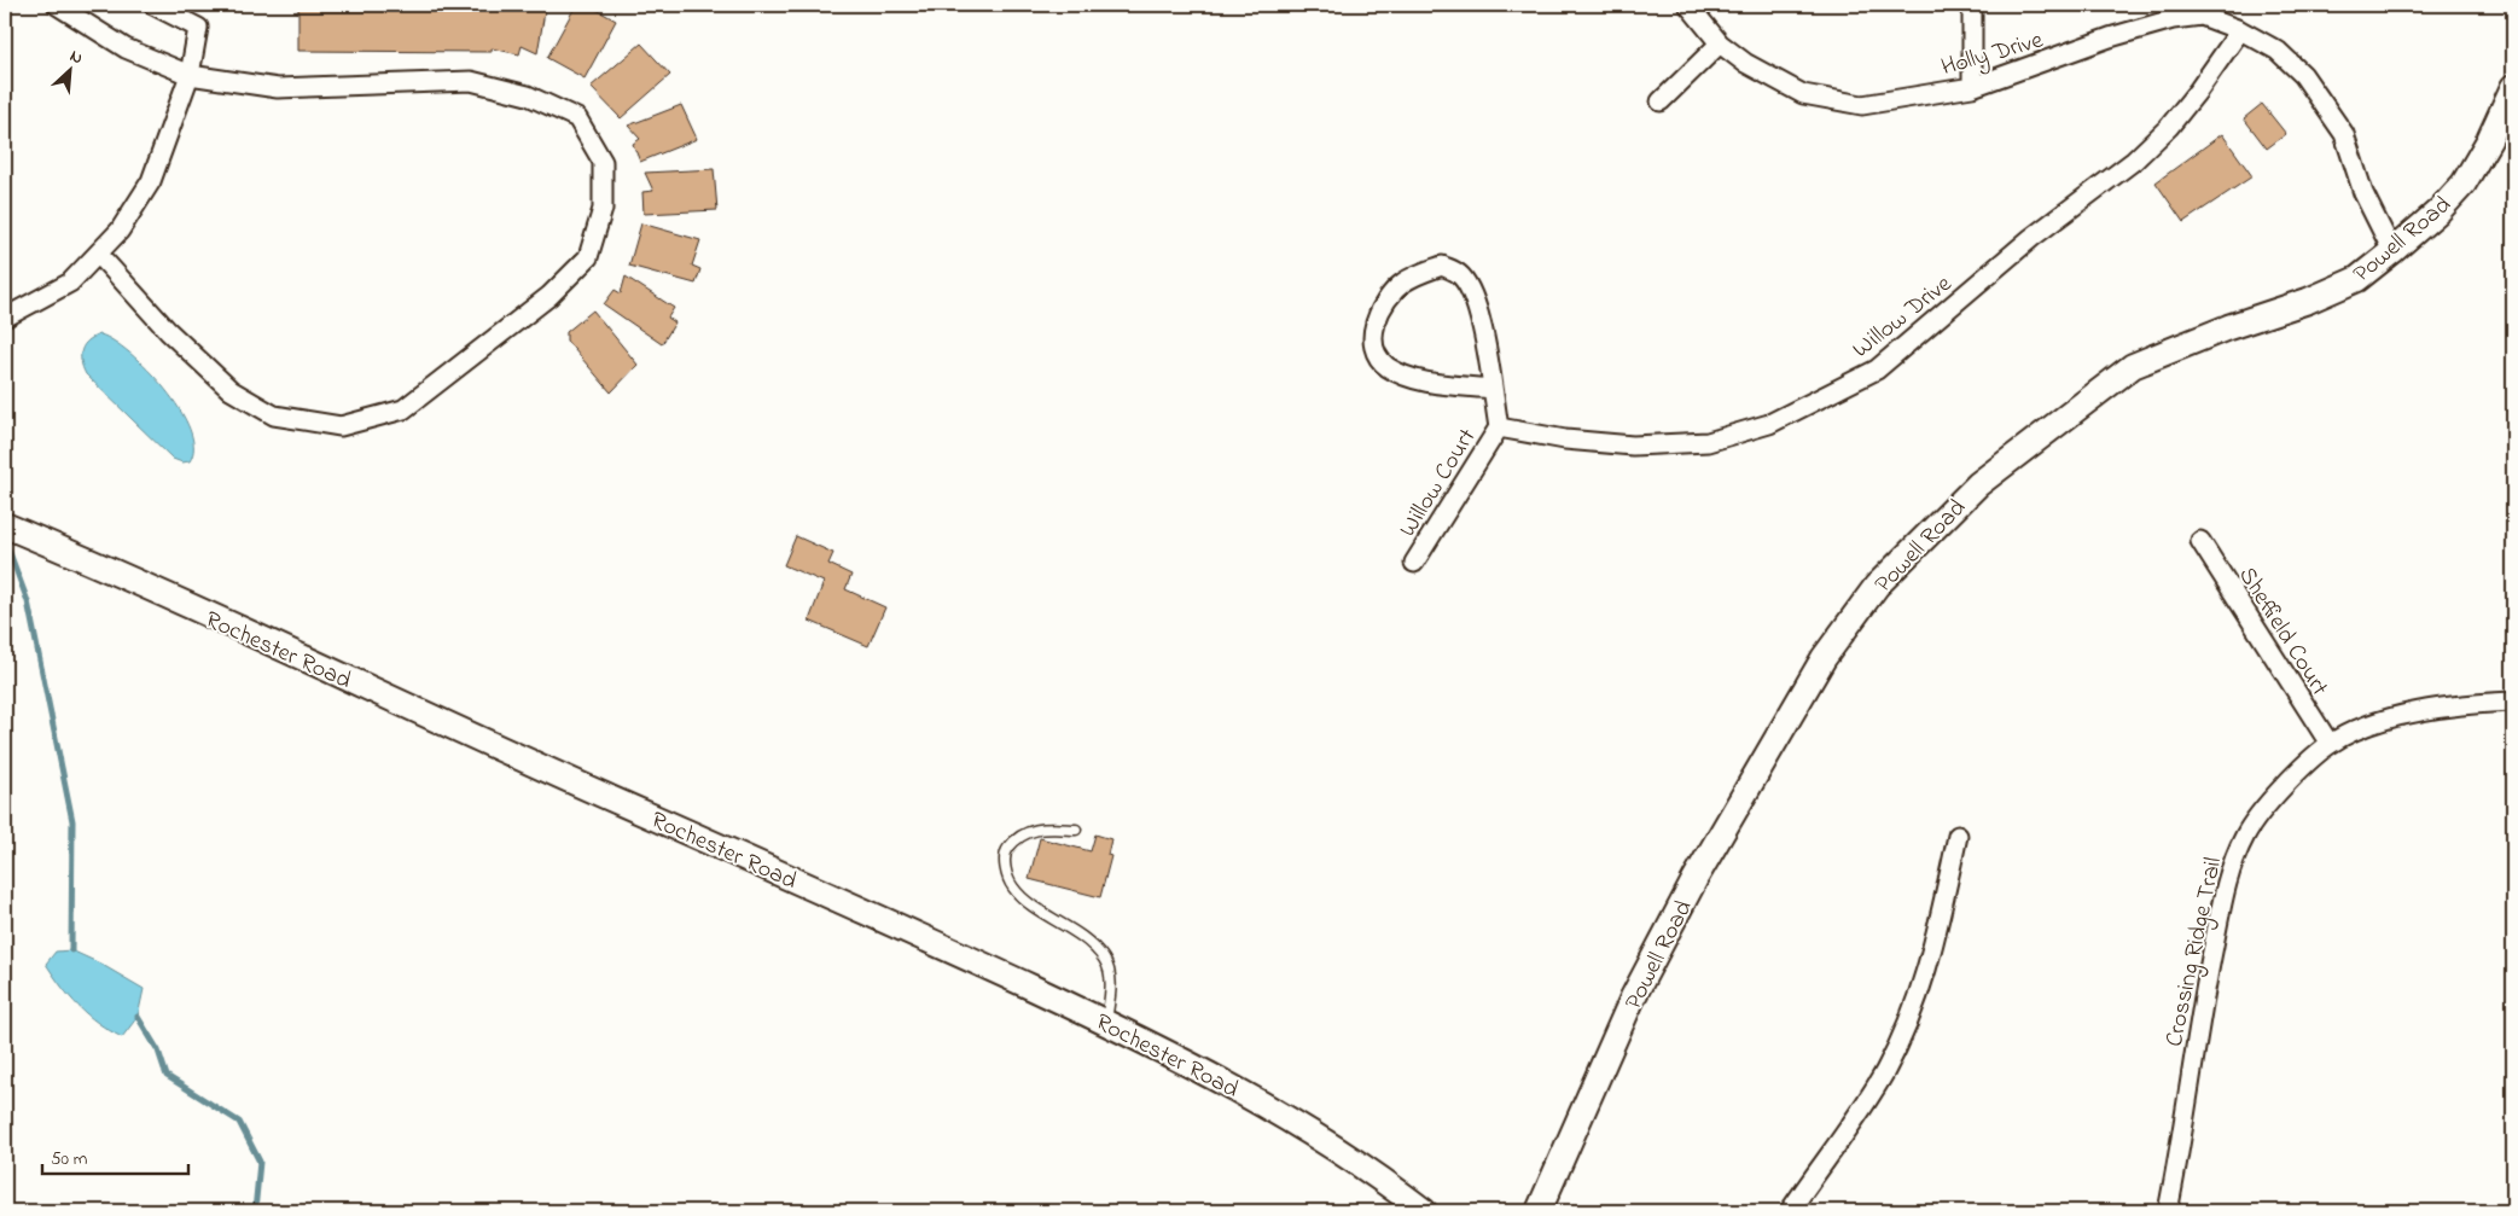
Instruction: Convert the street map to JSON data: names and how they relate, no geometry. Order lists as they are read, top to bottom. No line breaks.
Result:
{"streets":{"street":["Holly Drive","Powell Road","Willow Drive","Willow Court","Sheffield Court","Rochester Road","Crossing Ridge Trail"]},"crossings":[["Holly Drive","Powell Road"],["Holly Drive","Willow Drive"],["Willow Drive","Willow Court"],["Sheffield Court","Crossing Ridge Trail"]],"scale_bar":"50 m","north":"top right"}
